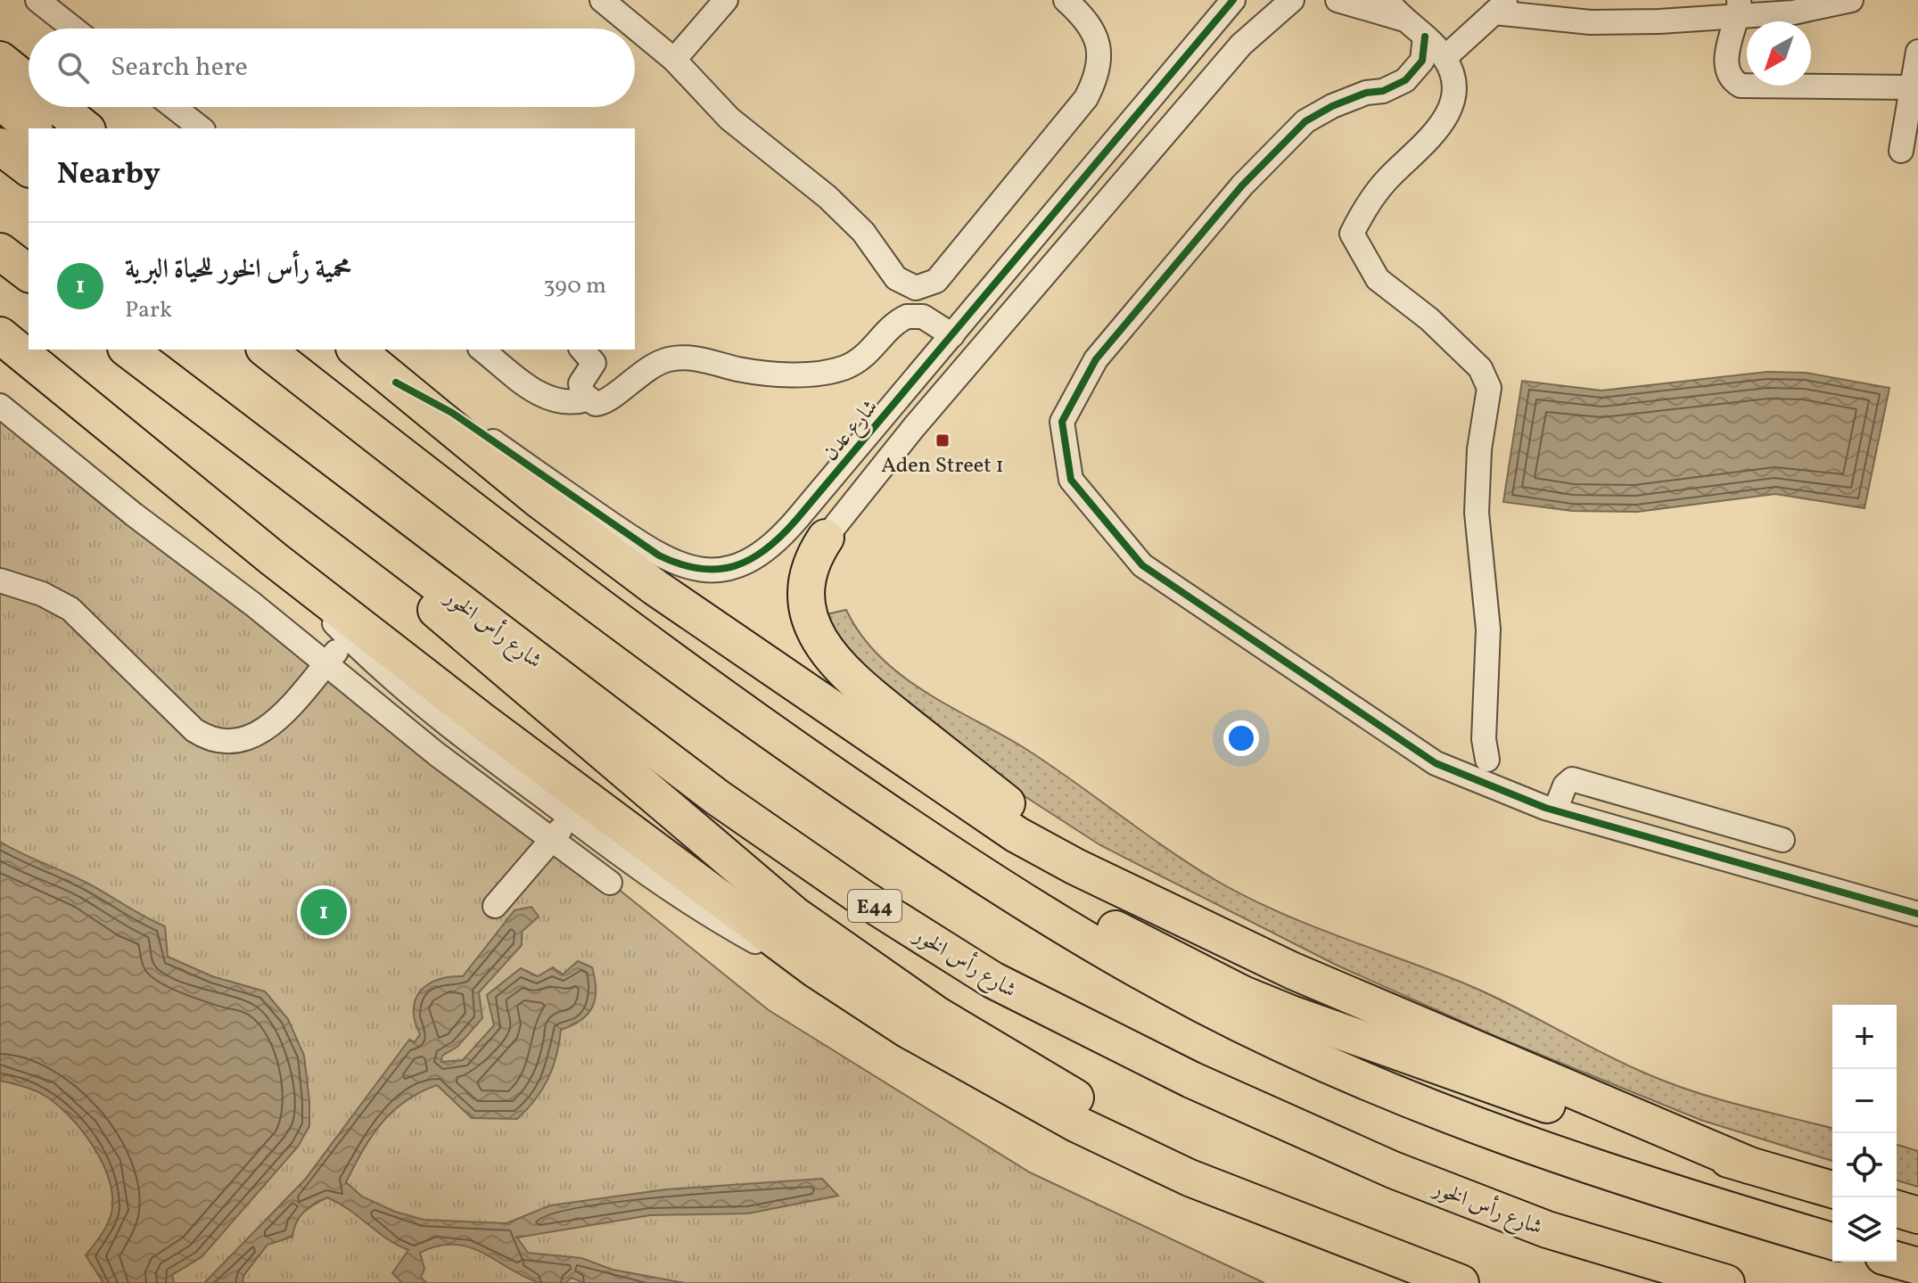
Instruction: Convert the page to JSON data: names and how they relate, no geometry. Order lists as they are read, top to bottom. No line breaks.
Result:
{"streets":{"highway":["شارع رأس الخور","E44"],"street":["شارع عدن"]},"places":{"transit":["Aden Street 1"]},"north":"bottom left","page":{"search":"Search here","heading":"Nearby","list":[{"mark":"1","name":"محمية رأس الخور للحياة البرية","note":"Park","value":"390 m"}],"pins":"1","map_buttons":["+","−"]}}
